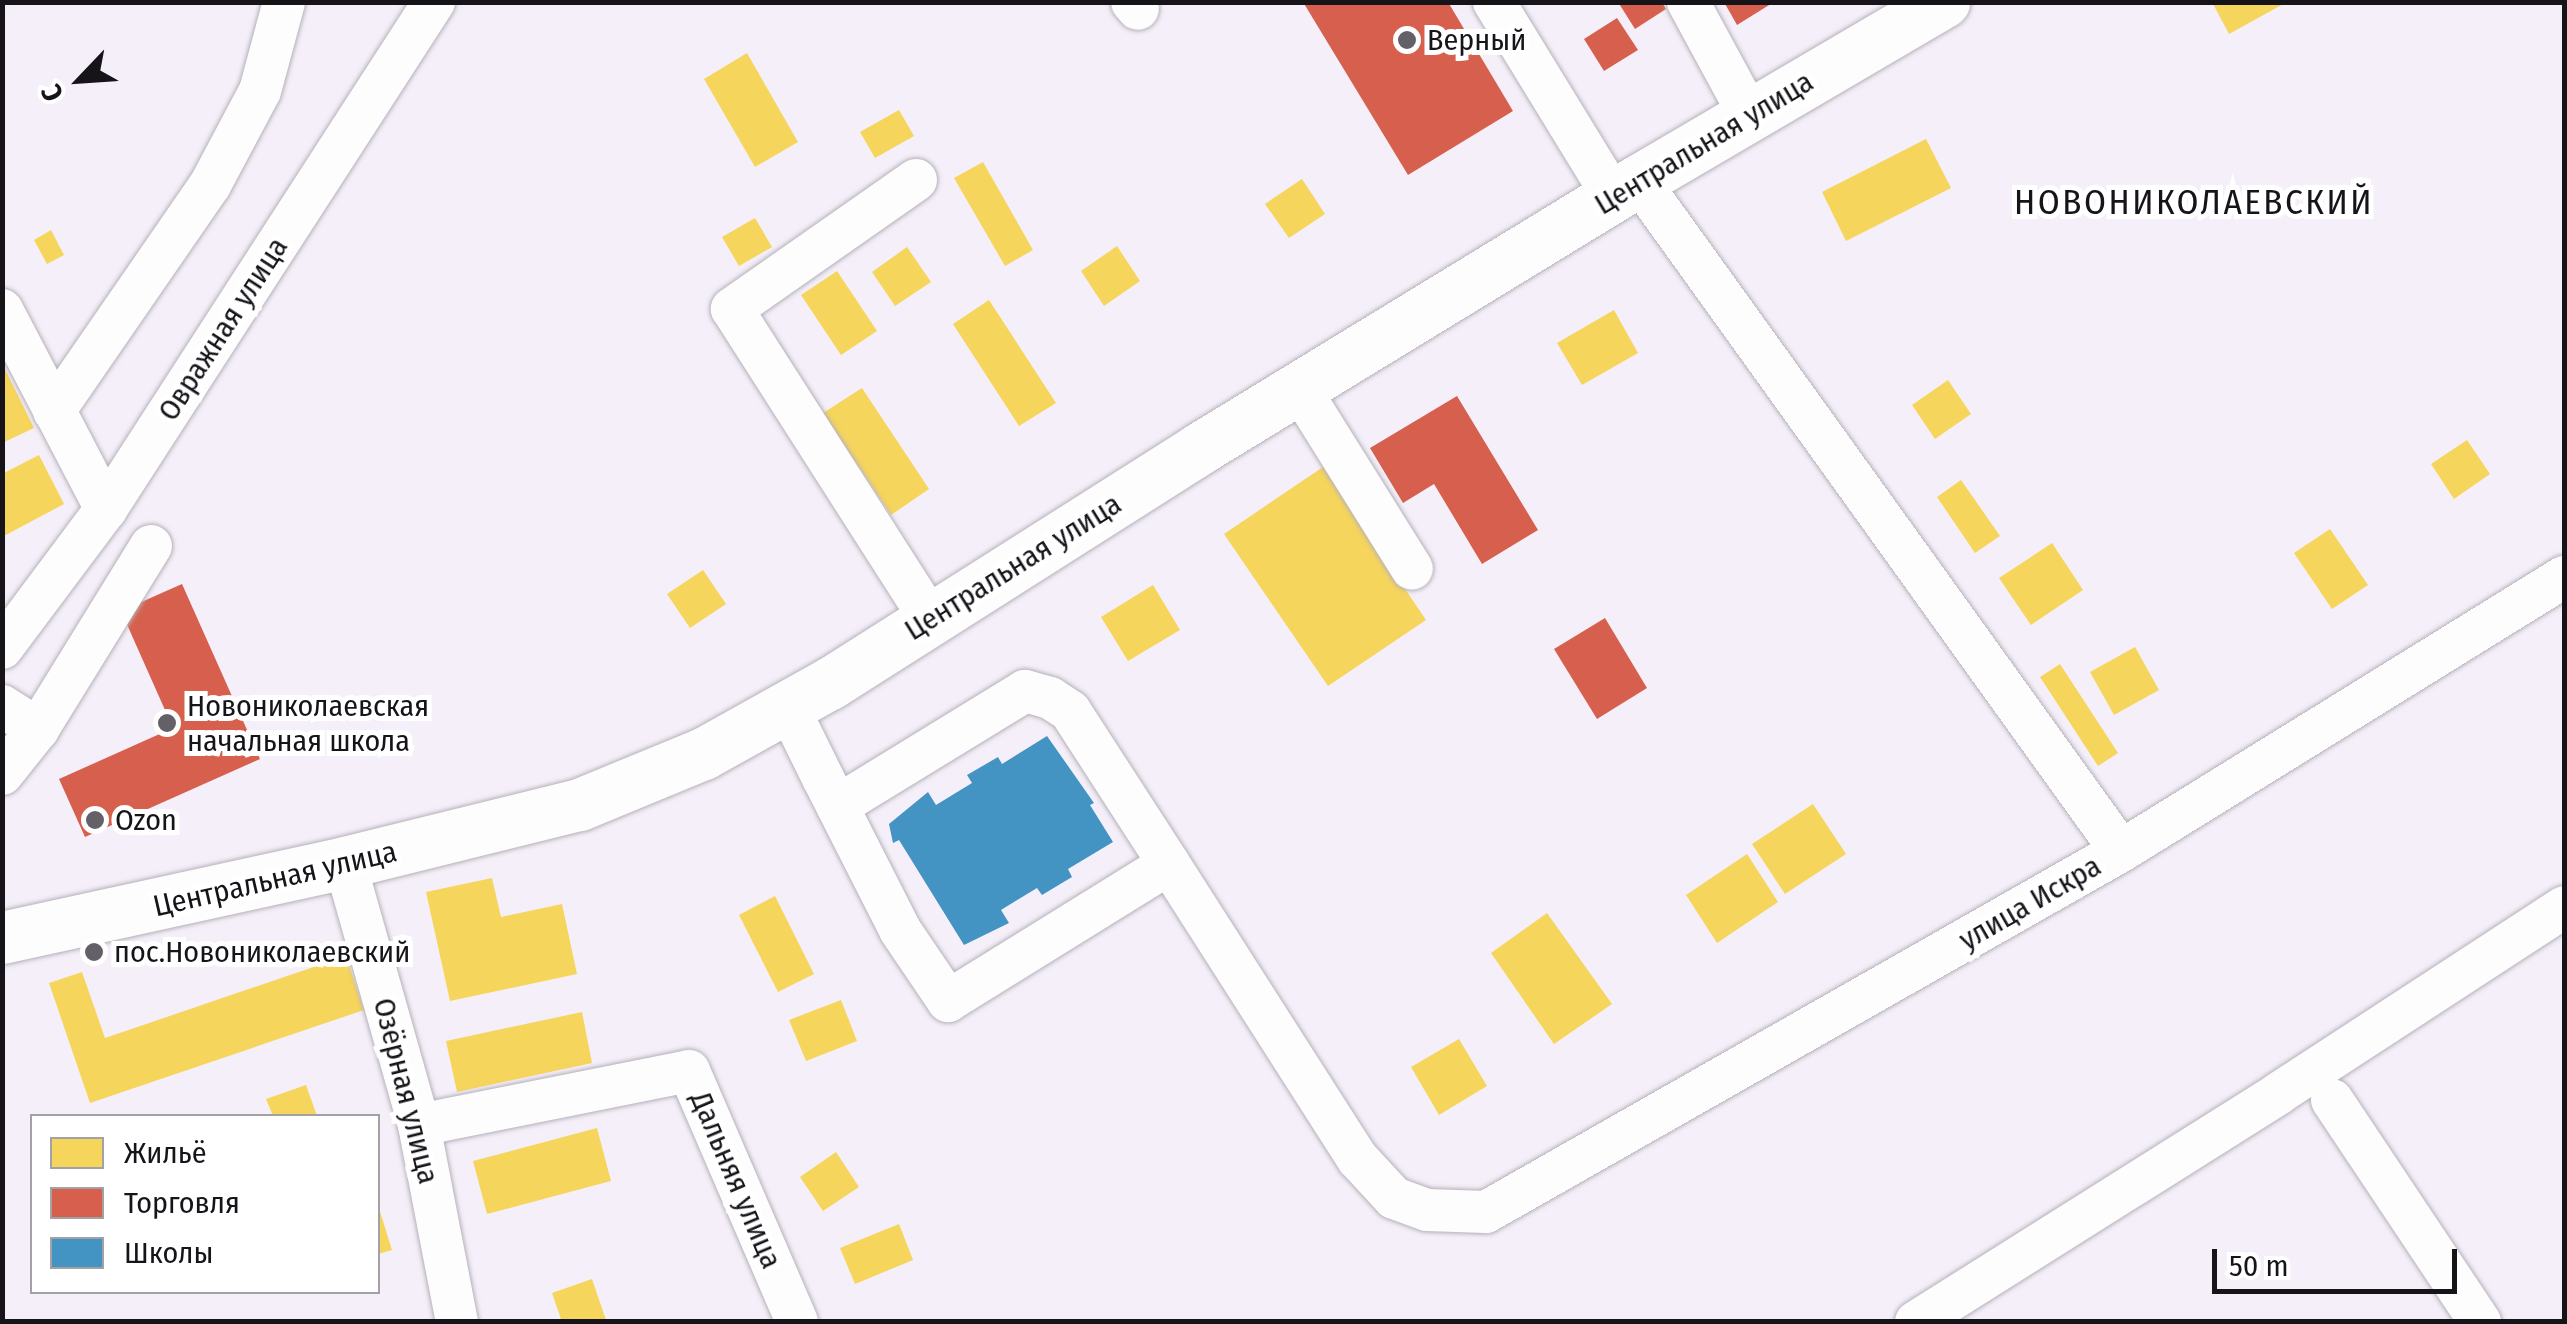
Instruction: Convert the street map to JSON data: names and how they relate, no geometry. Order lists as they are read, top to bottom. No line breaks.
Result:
{"streets":{"main road":["Центральная улица"],"street":["Овражная улица","улица Искра","Озёрная улица","Дальняя улица"]},"crossings":[["Центральная улица","Озёрная улица"],["Озёрная улица","Дальняя улица"]],"districts":["НОВОНИКОЛАЕВСКИЙ"],"places":["Верный","Новониколаевская начальная школа","Ozon","пос.Новониколаевский"],"legend":["Жильё","Торговля","Школы"],"scale_bar":"50 m","north":"bottom left"}
